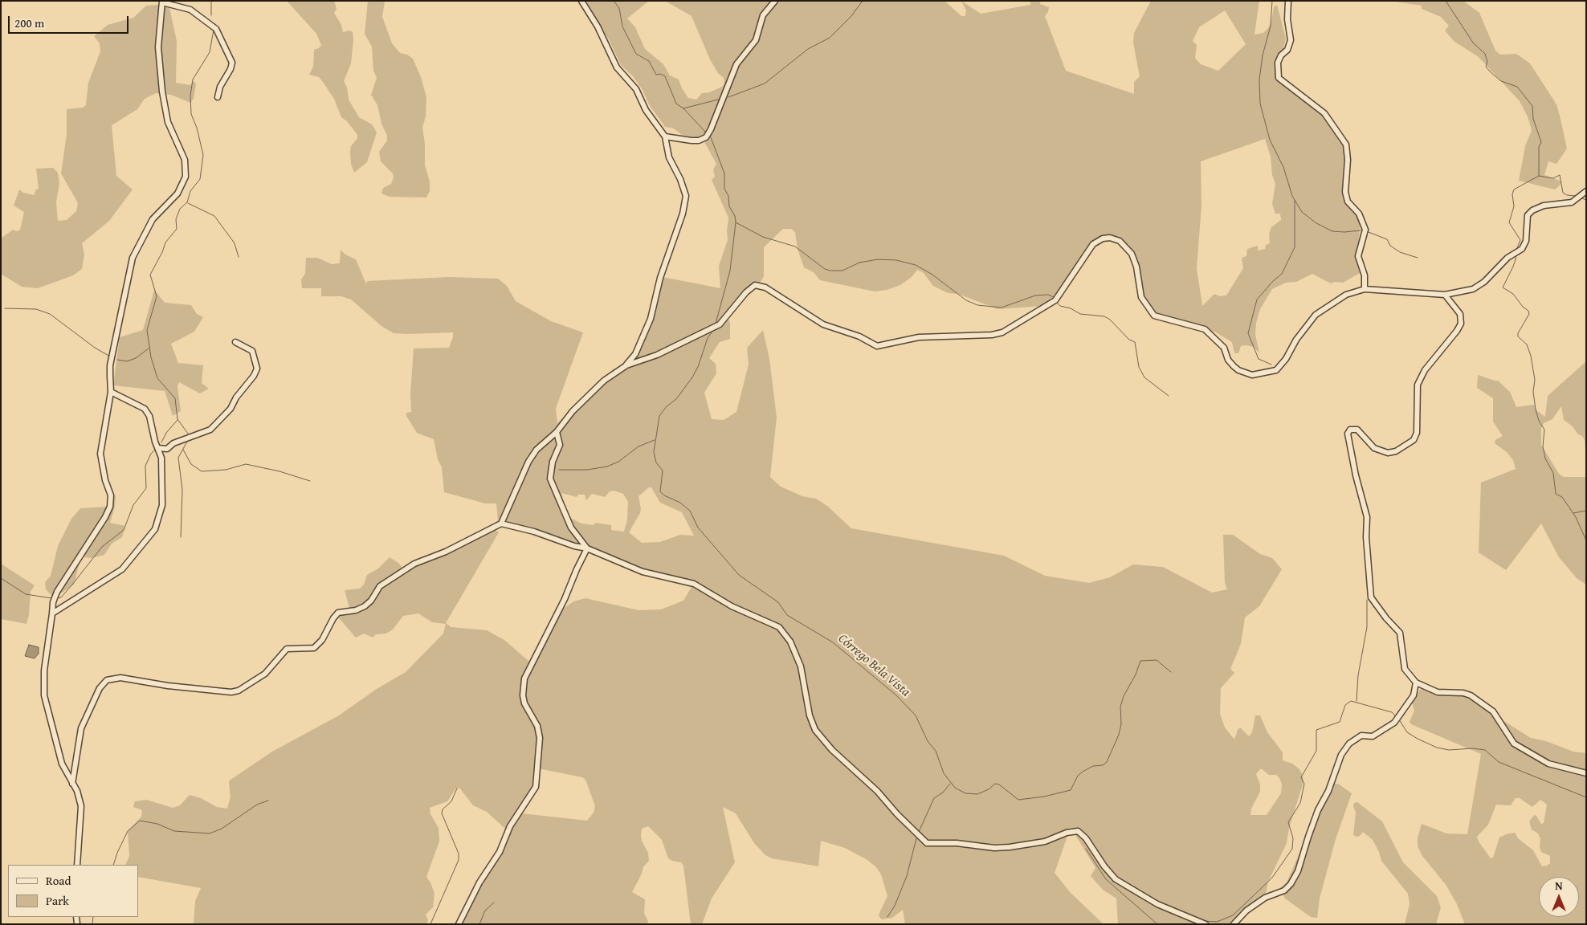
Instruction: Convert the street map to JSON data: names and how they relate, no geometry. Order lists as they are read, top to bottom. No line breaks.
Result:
{"water":["Córrego Bela Vista"],"legend":["Road","Park"],"scale_bar":"200 m","north":"top"}
